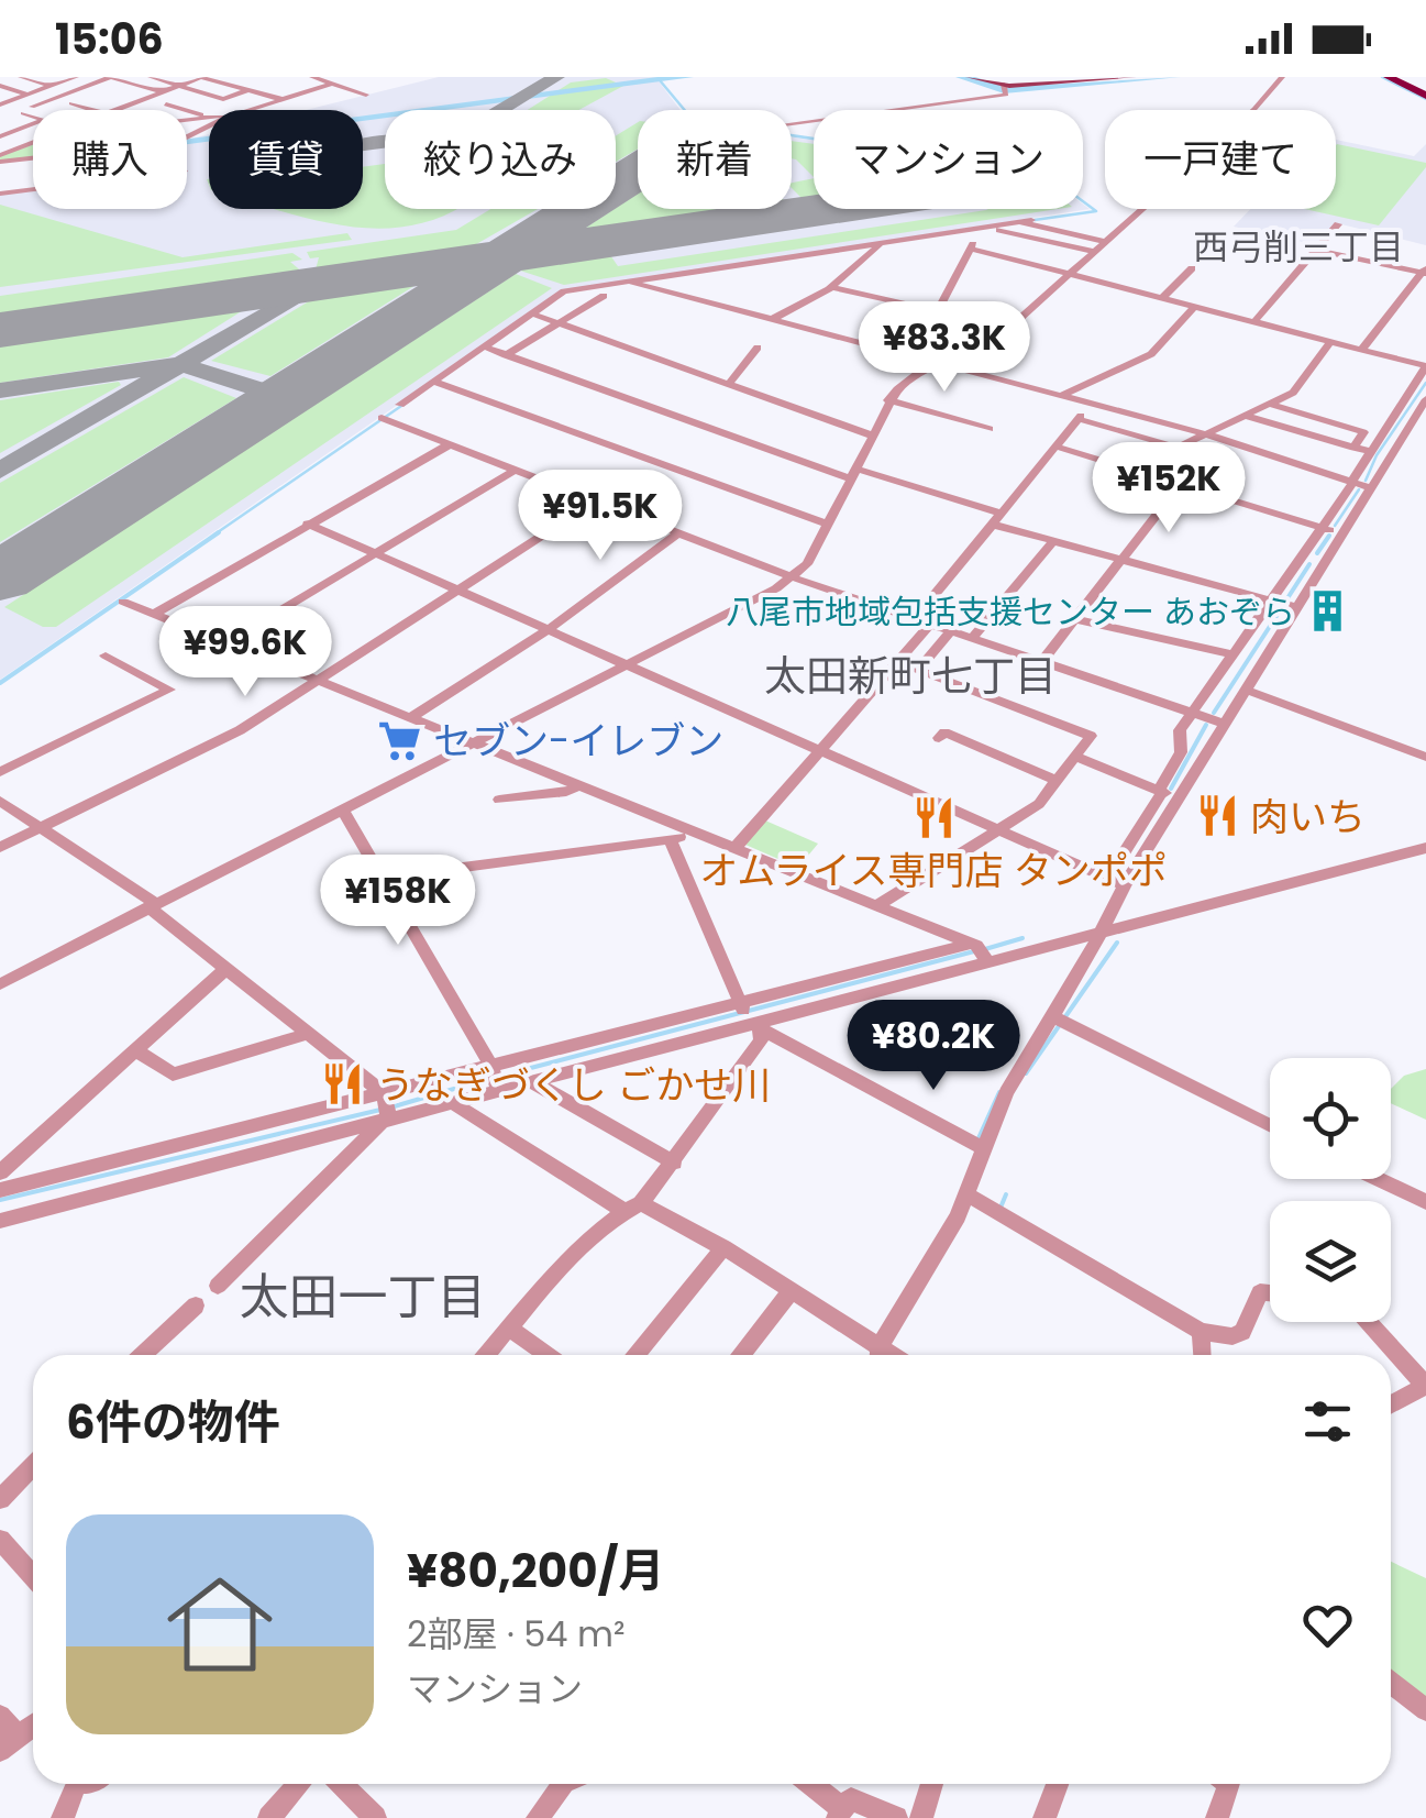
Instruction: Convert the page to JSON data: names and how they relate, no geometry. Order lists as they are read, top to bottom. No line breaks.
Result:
{"districts":["西弓削三丁目","太田新町七丁目","太田一丁目"],"places":{"building":["八尾市地域包括支援センター あおぞら"],"supermarket":["セブン-イレブン"],"restaurant":["肉いち","オムライス専門店 タンポポ","うなぎづくし ごかせ川"]},"page":{"status":"15:06","chip":["購入","賃貸","絞り込み","新着","マンション","一戸建て"],"price":["¥83.3K","¥152K","¥91.5K","¥99.6K","¥158K","¥80.2K"],"heading":"6件の物件","list":[{"name":"¥80,200/月","note":"2部屋 · 54 m² · マンション"}]}}
